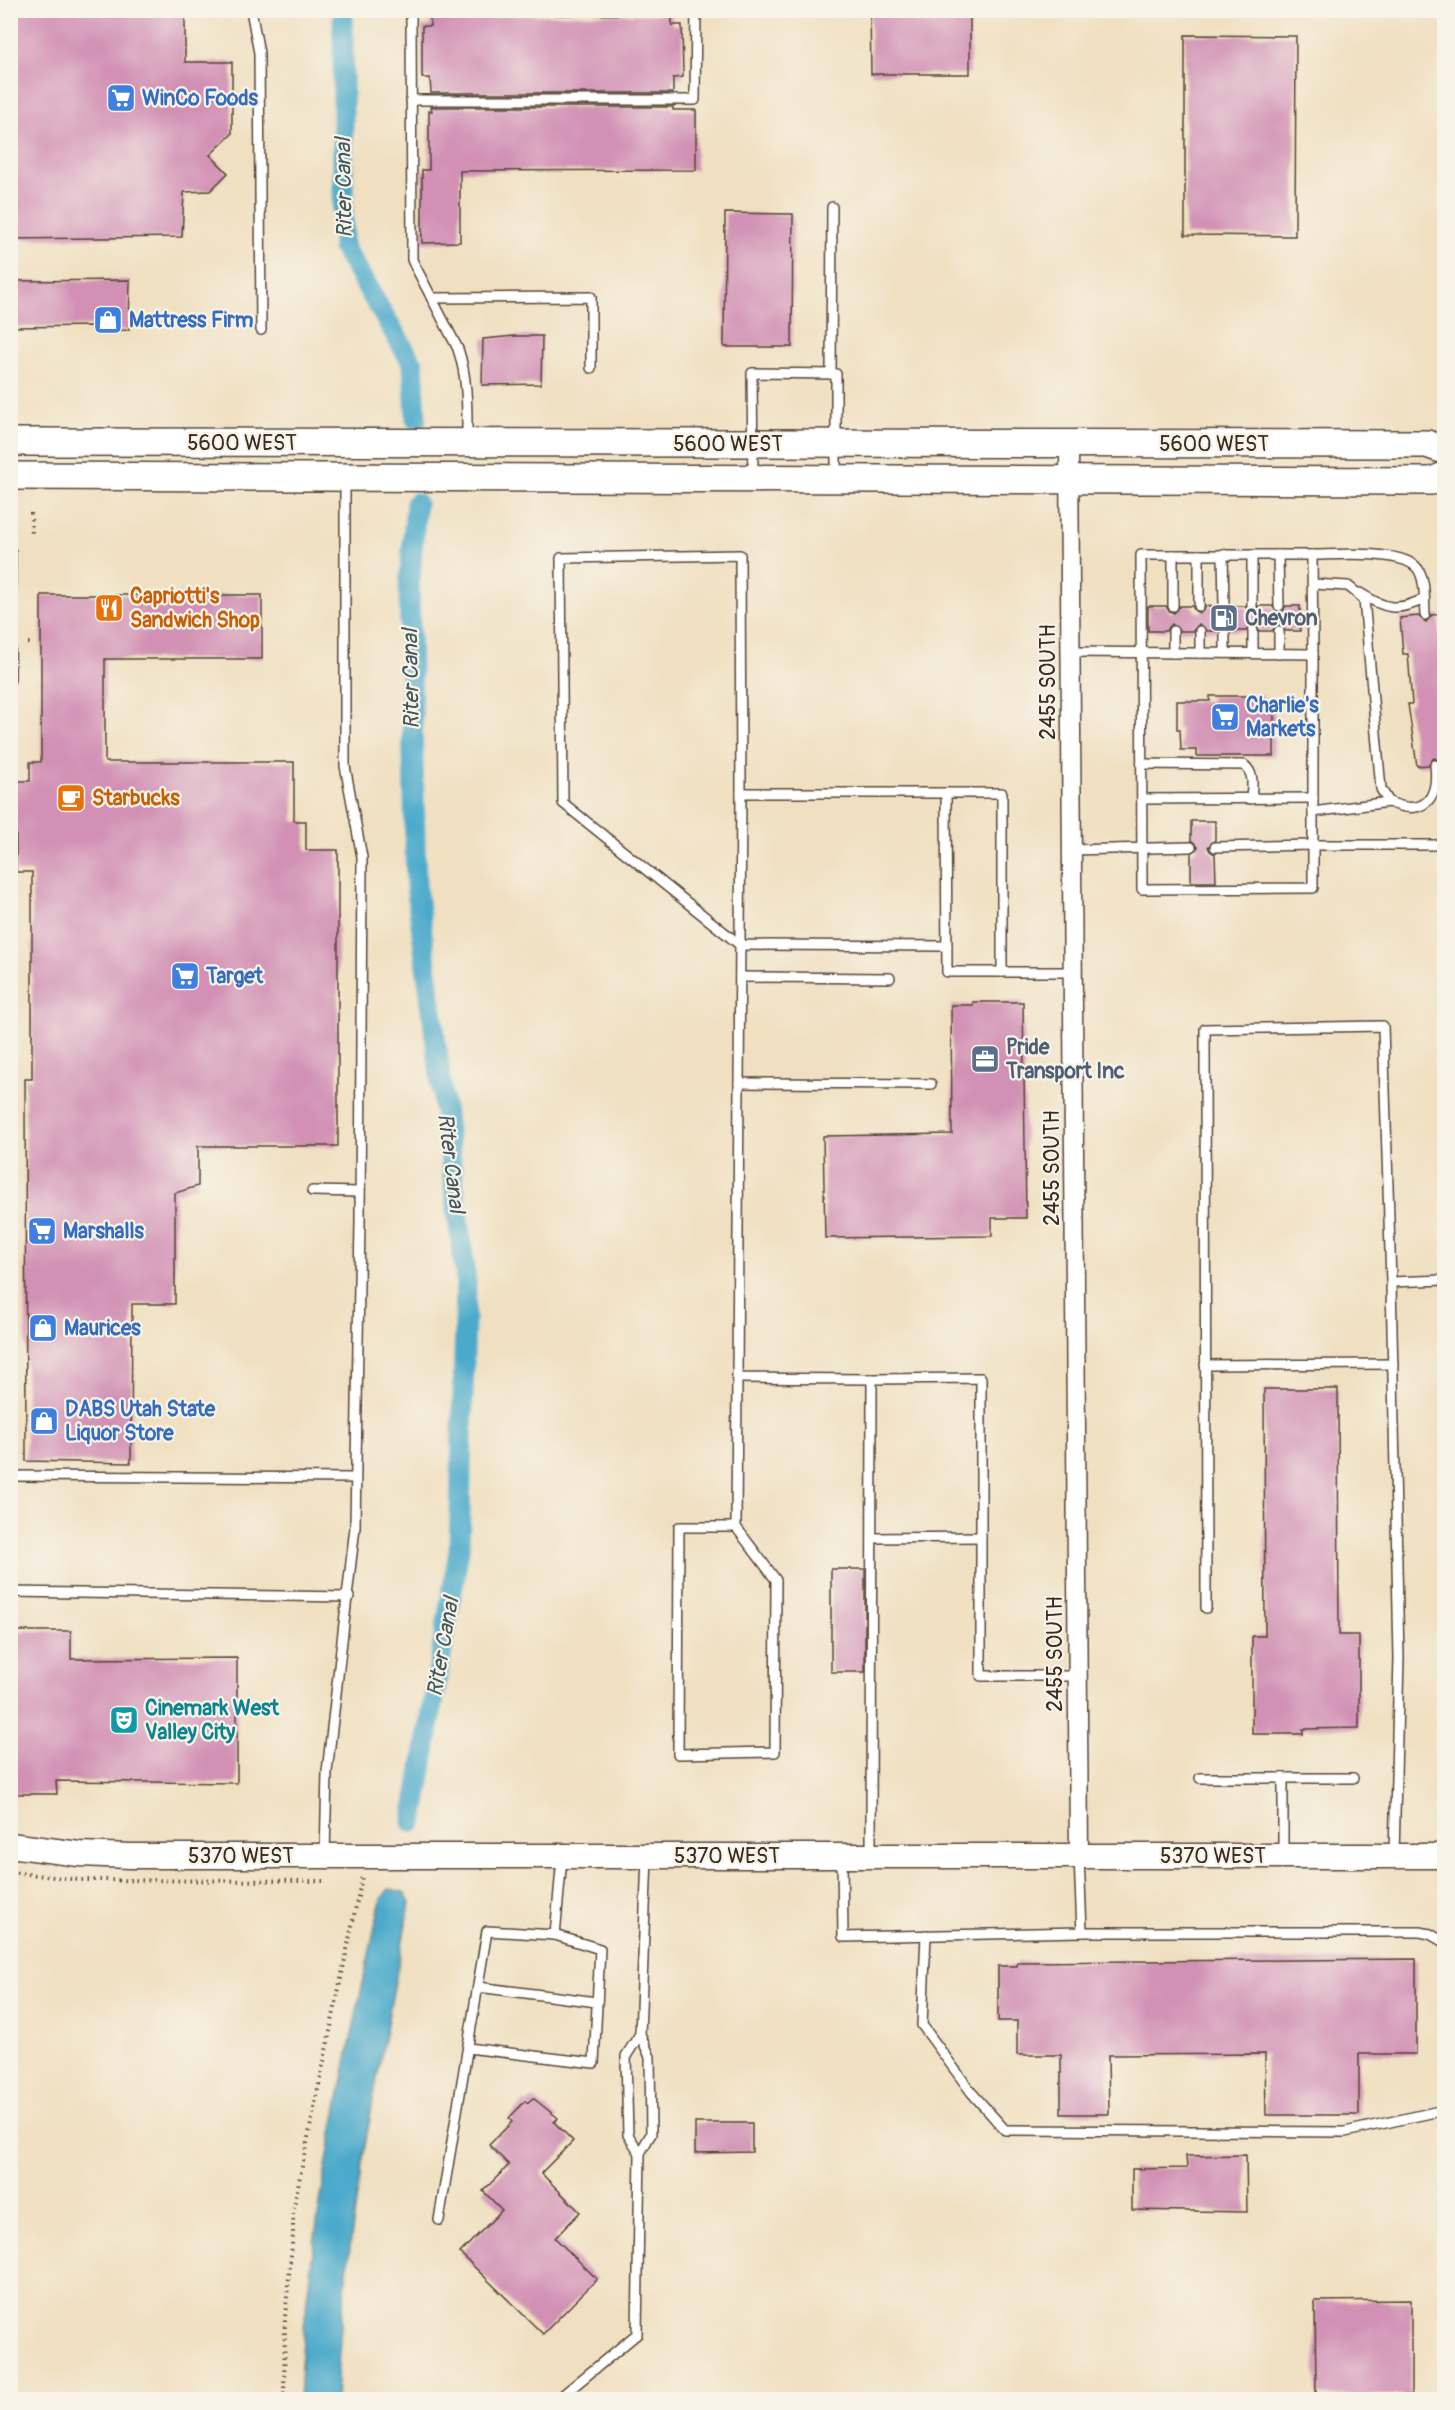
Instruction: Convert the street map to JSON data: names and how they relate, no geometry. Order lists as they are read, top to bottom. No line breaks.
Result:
{"streets":{"main road":["5600 WEST"],"street":["2455 SOUTH","5370 WEST"]},"crossings":[["5600 WEST","2455 SOUTH"],["2455 SOUTH","5370 WEST"]],"water":["Riter Canal"],"places":{"supermarket":["WinCo Foods","Charlie's Markets","Target","Marshalls"],"shop":["Mattress Firm","Maurices","DABS Utah State Liquor Store"],"restaurant":["Capriotti's Sandwich Shop"],"fuel station":["Chevron"],"cafe":["Starbucks"],"office":["Pride Transport Inc"],"theatre":["Cinemark West Valley City"]}}
